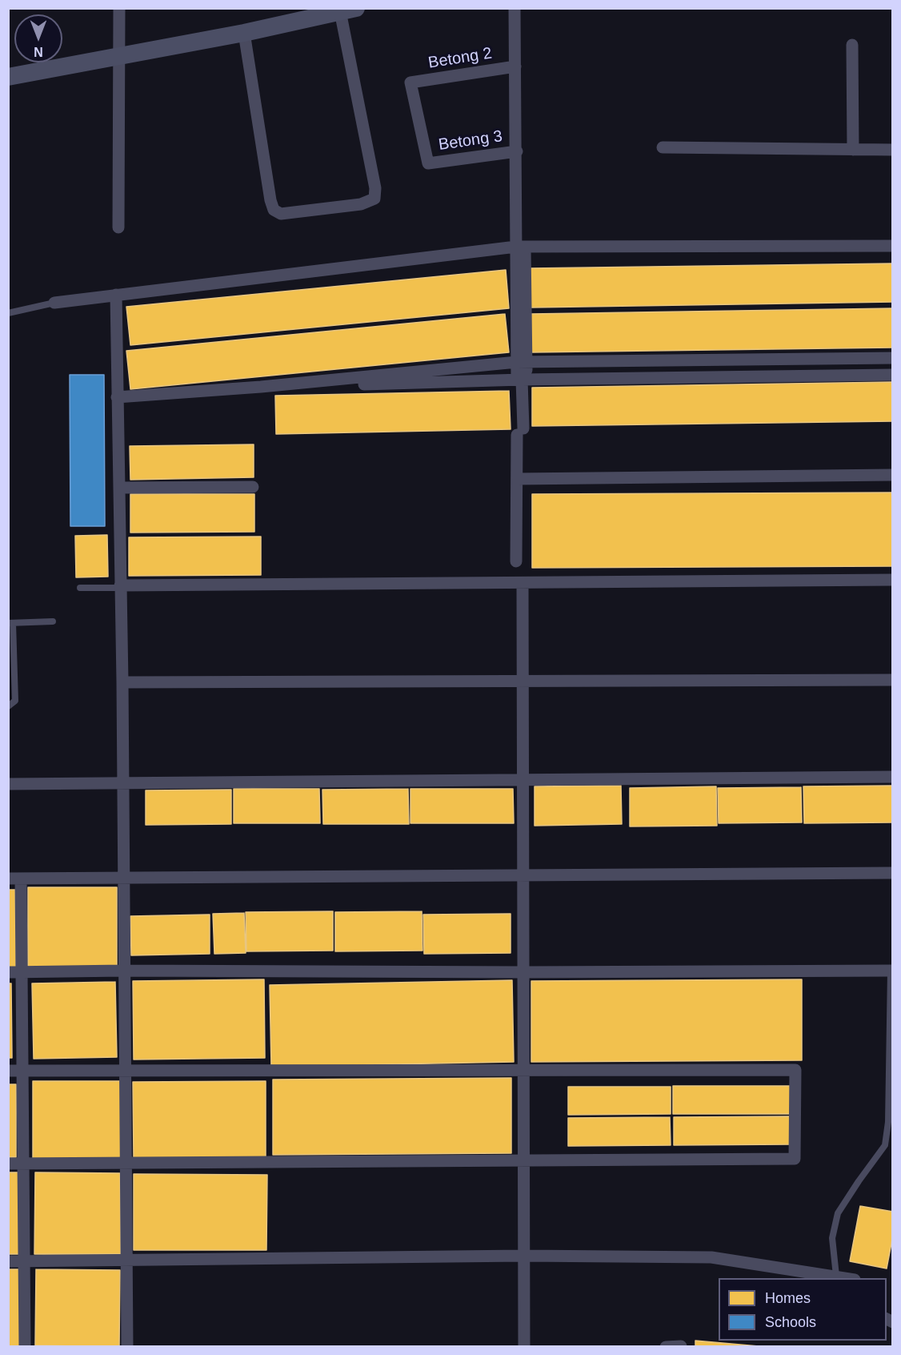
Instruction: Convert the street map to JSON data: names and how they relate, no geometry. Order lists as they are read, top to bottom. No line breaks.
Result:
{"streets":{"street":["Betong 2","Betong 3"]},"crossings":[["Betong 2","Betong 3"]],"legend":["Homes","Schools"],"north":"bottom"}
